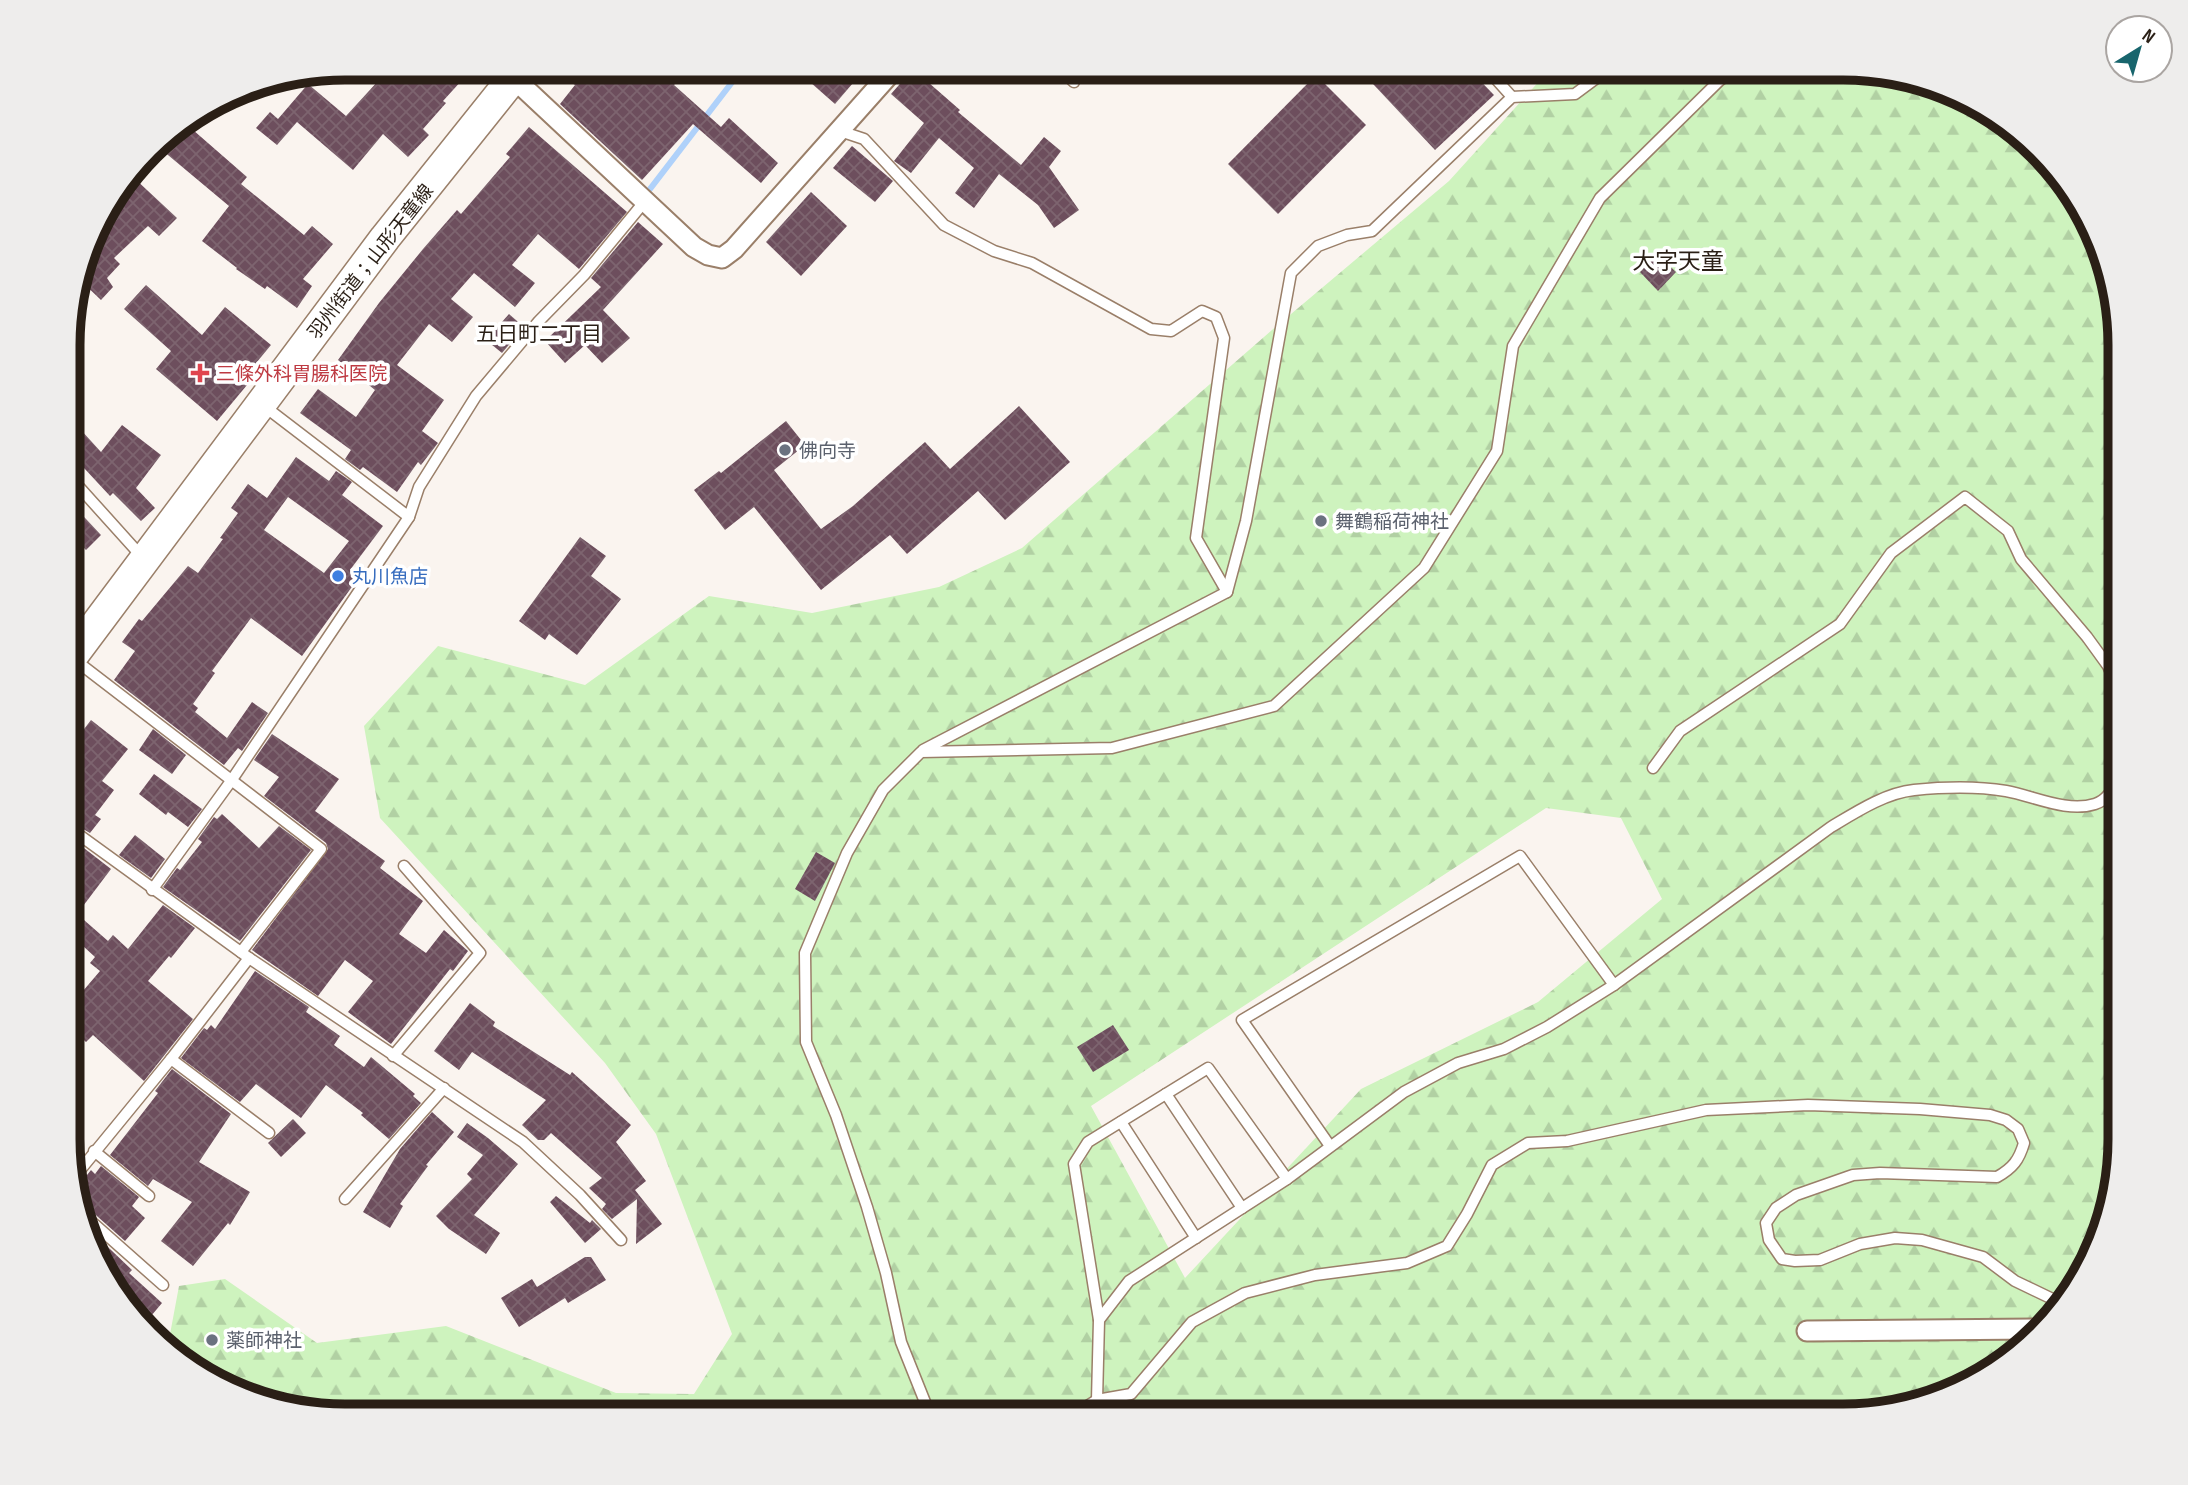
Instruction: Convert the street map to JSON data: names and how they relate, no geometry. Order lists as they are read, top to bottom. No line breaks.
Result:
{"streets":{"main road":["羽州街道；山形天童線"]},"districts":["大字天童","五日町二丁目"],"places":{"health":["三條外科胃腸科医院"],"other":["佛向寺","舞鶴稲荷神社","丸川魚店","薬師神社"]},"north":"top right"}
